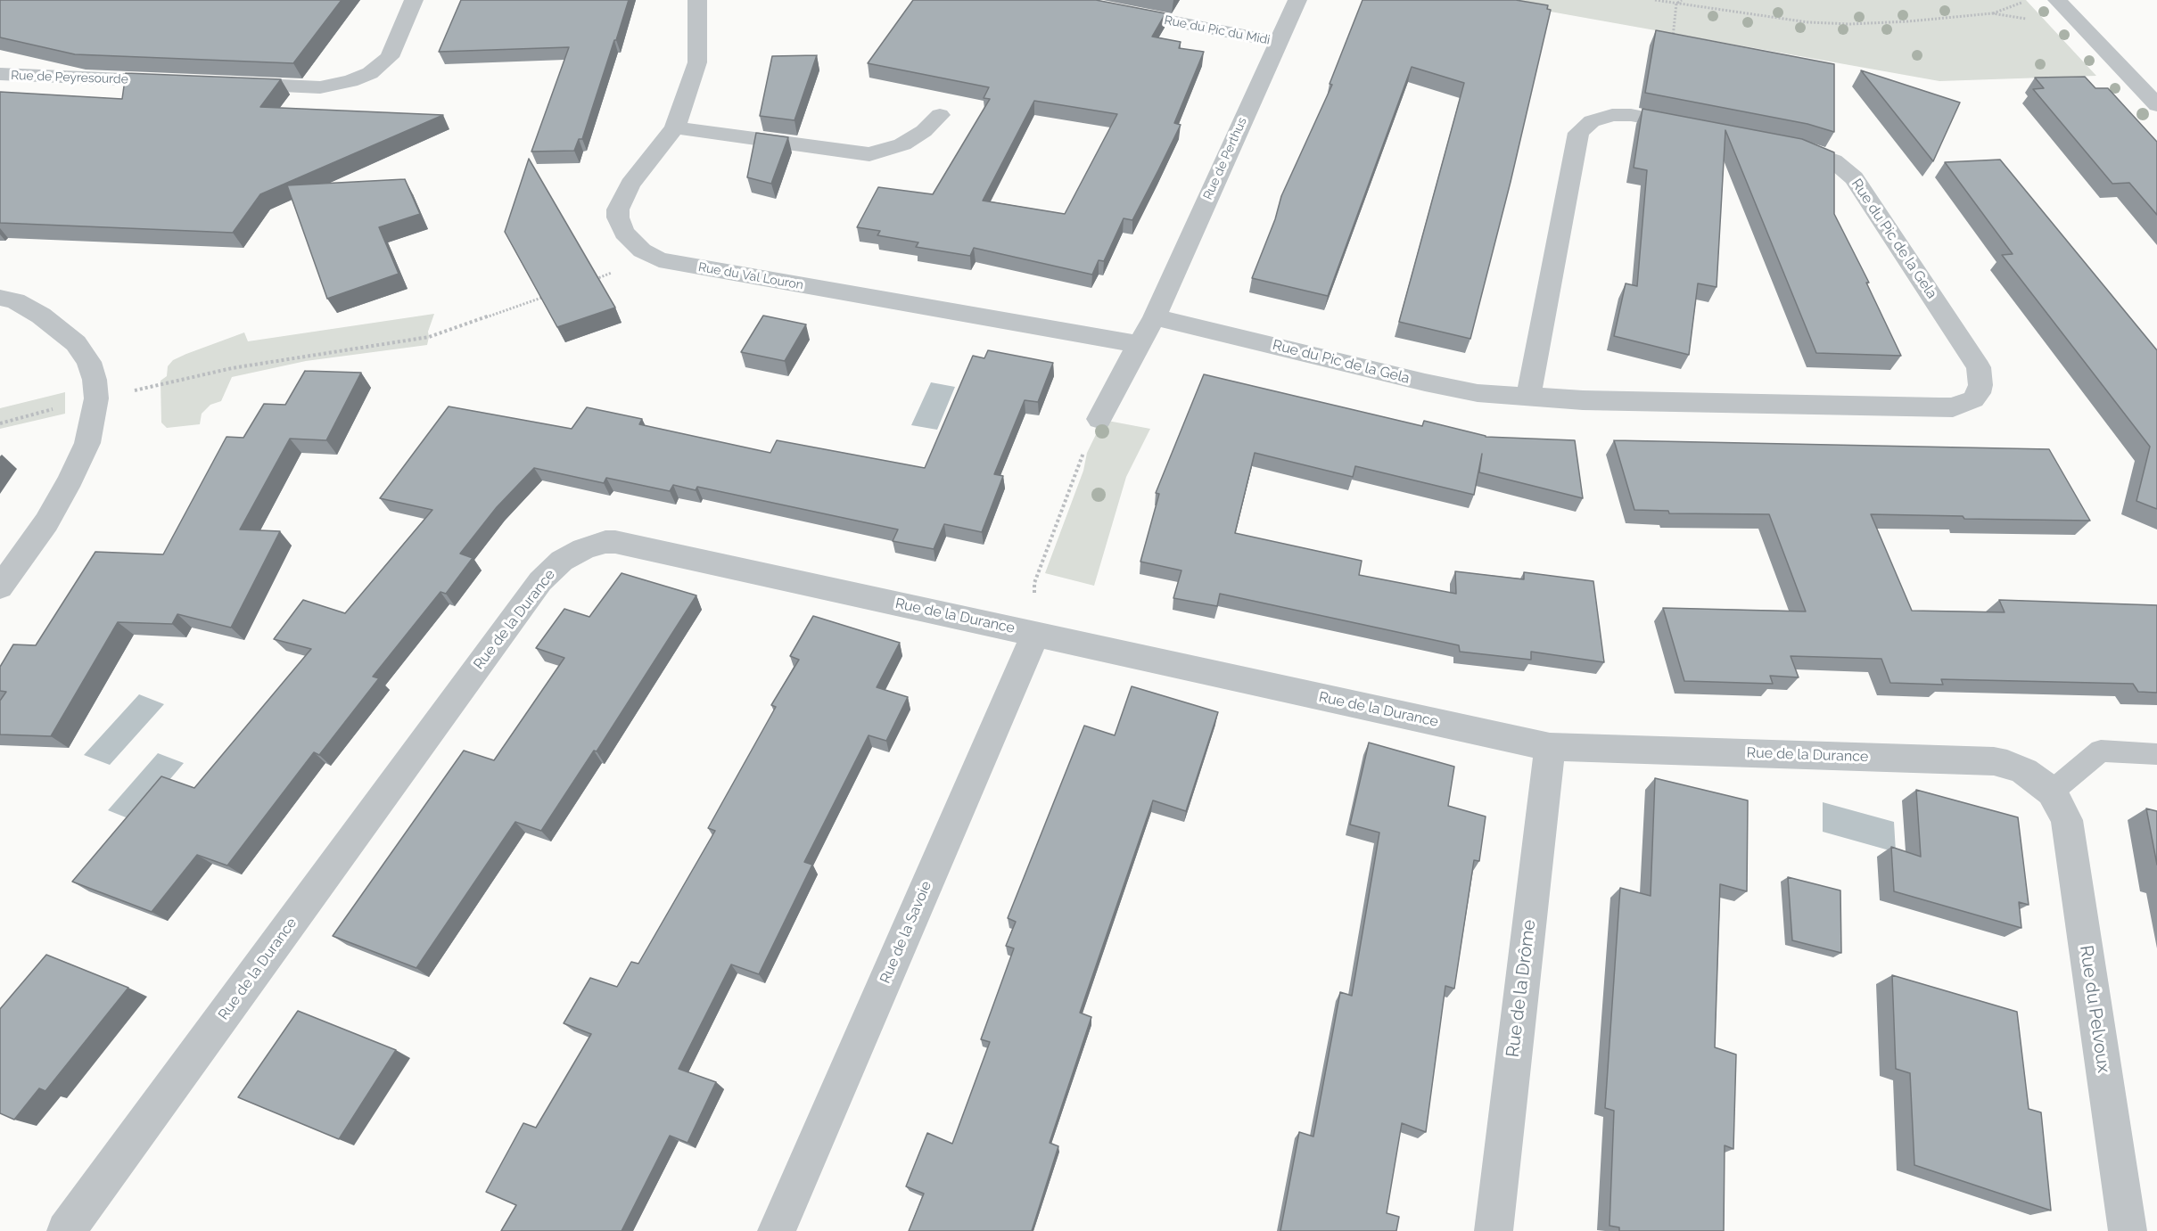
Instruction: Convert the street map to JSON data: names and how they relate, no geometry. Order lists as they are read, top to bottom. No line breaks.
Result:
{"streets":{"street":["Rue du Pic du Midi","Rue de Peyresourde","Rue de Perthus","Rue du Pic de la Gela","Rue du Val Louron","Rue de la Durance","Rue de la Savoie","Rue de la Drôme","Rue du Pelvoux"]},"crossings":[["Rue du Pic du Midi","Rue de Perthus"],["Rue de Perthus","Rue du Pic de la Gela"],["Rue de la Durance","Rue de la Savoie"],["Rue de la Durance","Rue de la Drôme"],["Rue de la Durance","Rue du Pelvoux"]]}
